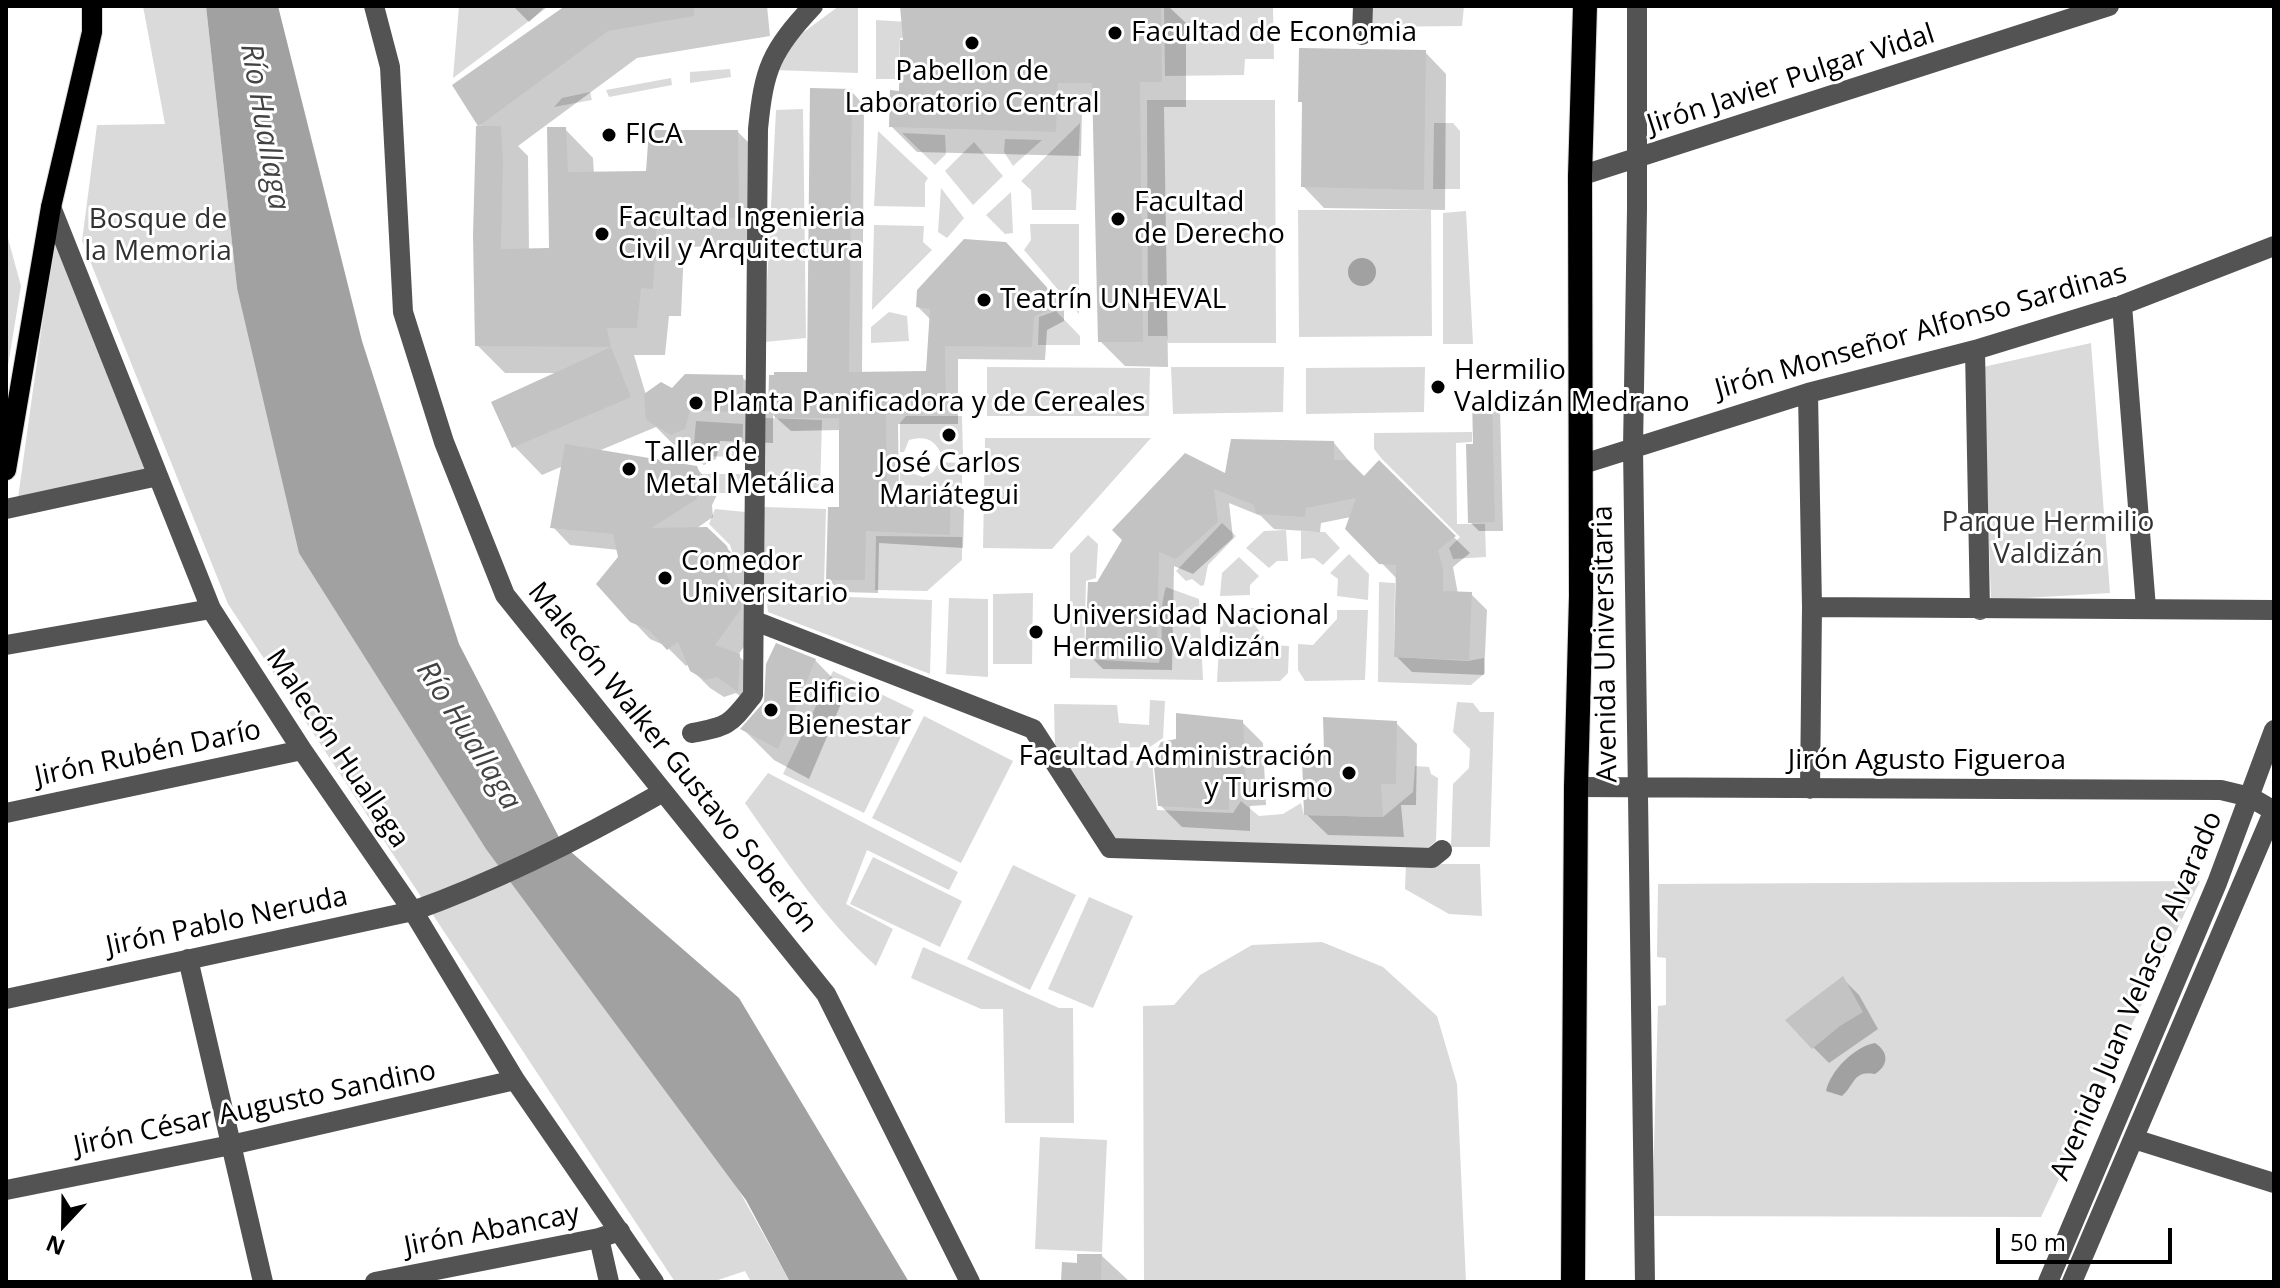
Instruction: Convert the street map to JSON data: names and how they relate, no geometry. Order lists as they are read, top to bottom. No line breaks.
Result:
{"streets":{"highway":["Avenida Universitaria"],"street":["Jirón Javier Pulgar Vidal","Jirón Monseñor Alfonso Sardinas","Malecón Huallaga","Jirón Rubén Darío","Malecón Walker Gustavo Soberón","Jirón Agusto Figueroa","Jirón Pablo Neruda","Avenida Juan Velasco Alvarado","Jirón César Augusto Sandino","Jirón Abancay"]},"crossings":[["Jirón Javier Pulgar Vidal","Avenida Universitaria"],["Jirón Monseñor Alfonso Sardinas","Avenida Universitaria"],["Avenida Universitaria","Jirón Agusto Figueroa"],["Malecón Huallaga","Jirón Rubén Darío"],["Malecón Huallaga","Jirón Pablo Neruda"],["Malecón Huallaga","Jirón César Augusto Sandino"],["Malecón Huallaga","Jirón Abancay"],["Malecón Walker Gustavo Soberón","Jirón Pablo Neruda"],["Jirón Agusto Figueroa","Avenida Juan Velasco Alvarado"]],"water":["Río Huallaga"],"parks":["Bosque de la Memoria","Parque Hermilio Valdizán"],"places":["Facultad de Economia","Pabellon de Laboratorio Central","FICA","Facultad de Derecho","Facultad Ingenieria Civil y Arquitectura","Teatrín UNHEVAL","Hermilio Valdizán Medrano","Planta Panificadora y de Cereales","José Carlos Mariátegui","Taller de Metal Metálica","Comedor Universitario","Universidad Nacional Hermilio Valdizán","Edificio Bienestar","Facultad Administración y Turismo"],"scale_bar":"50 m","north":"bottom"}
